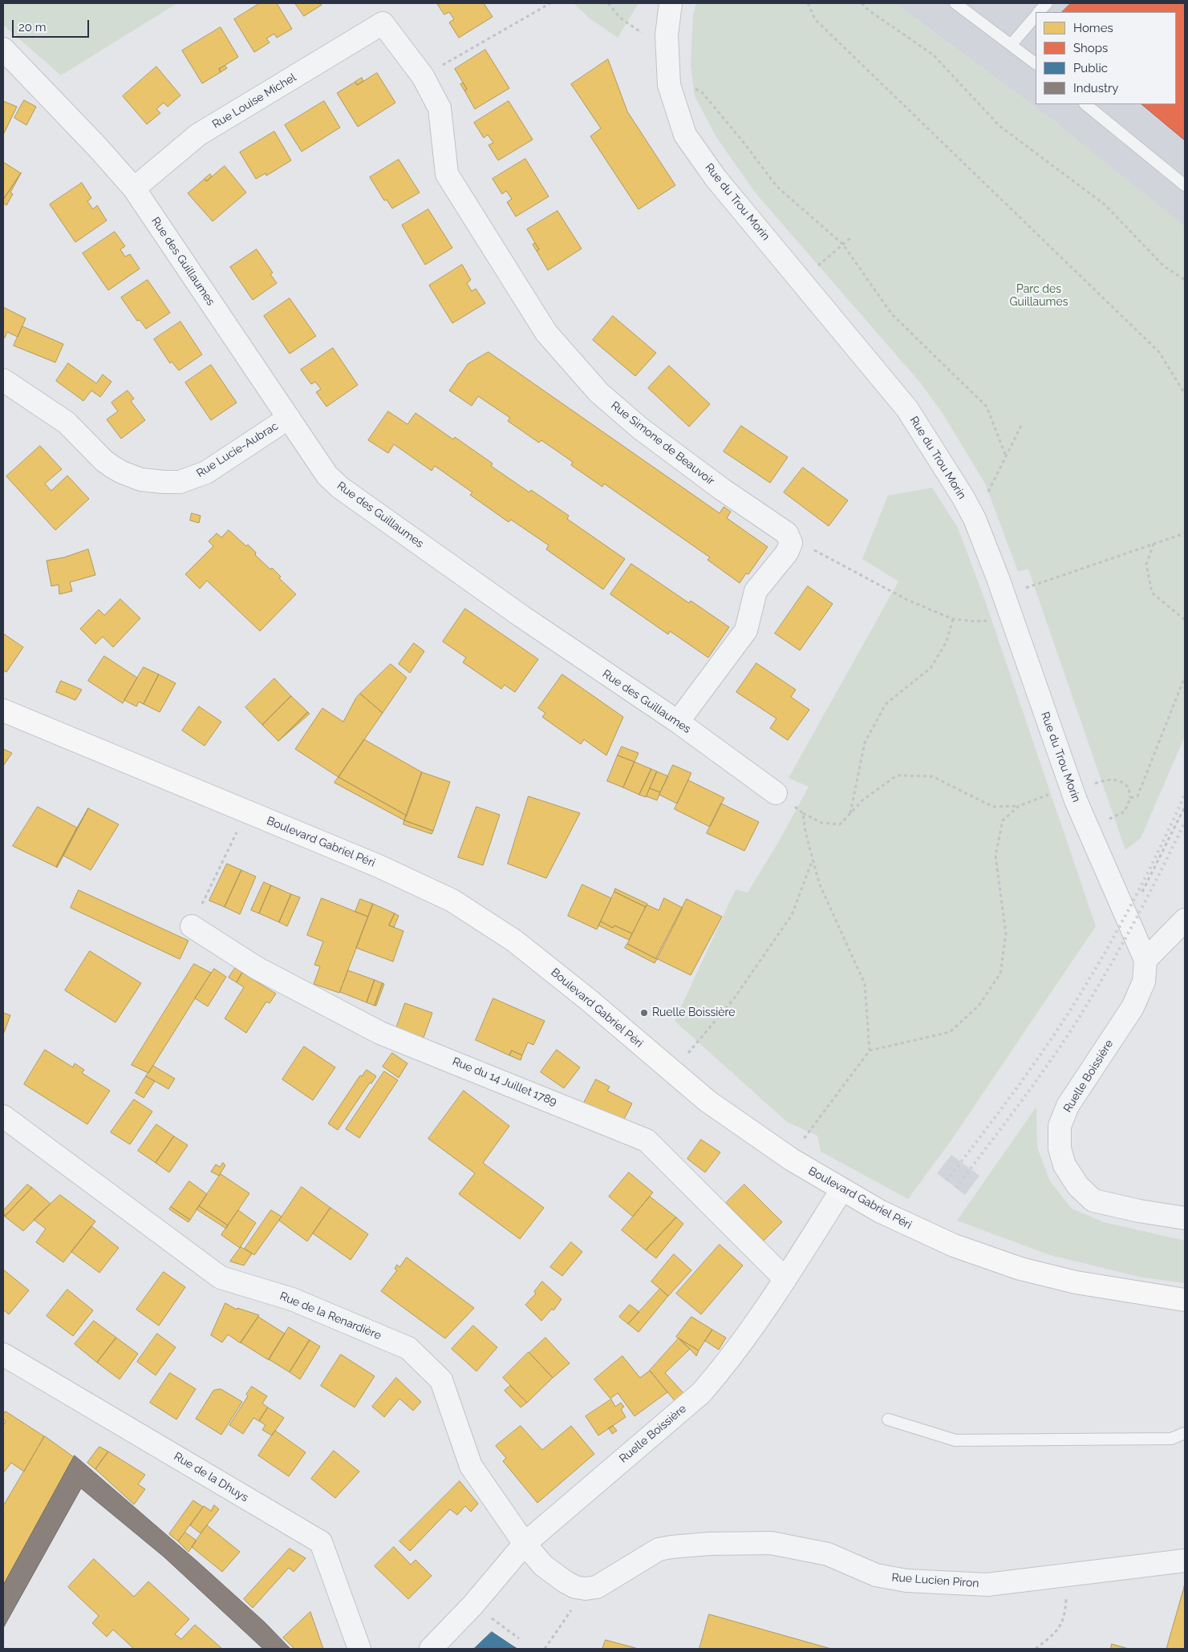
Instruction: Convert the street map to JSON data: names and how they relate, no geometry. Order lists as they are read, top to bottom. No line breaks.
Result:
{"streets":{"main road":["Boulevard Gabriel Péri"],"street":["Rue Louise Michel","Rue du Trou Morin","Rue des Guillaumes","Rue Simone de Beauvoir","Rue Lucie-Aubrac","Ruelle Boissière","Rue du 14 Juillet 1789","Rue de la Renardière","Rue de la Dhuys","Rue Lucien Piron"]},"crossings":[["Rue Louise Michel","Rue des Guillaumes"],["Rue Louise Michel","Rue Simone de Beauvoir"],["Rue du Trou Morin","Ruelle Boissière"],["Rue des Guillaumes","Rue Lucie-Aubrac"],["Boulevard Gabriel Péri","Ruelle Boissière"],["Ruelle Boissière","Rue du 14 Juillet 1789"],["Ruelle Boissière","Rue de la Renardière"]],"parks":["Parc des Guillaumes"],"places":["Ruelle Boissière"],"legend":["Homes","Shops","Public","Industry"],"scale_bar":"20 m"}
